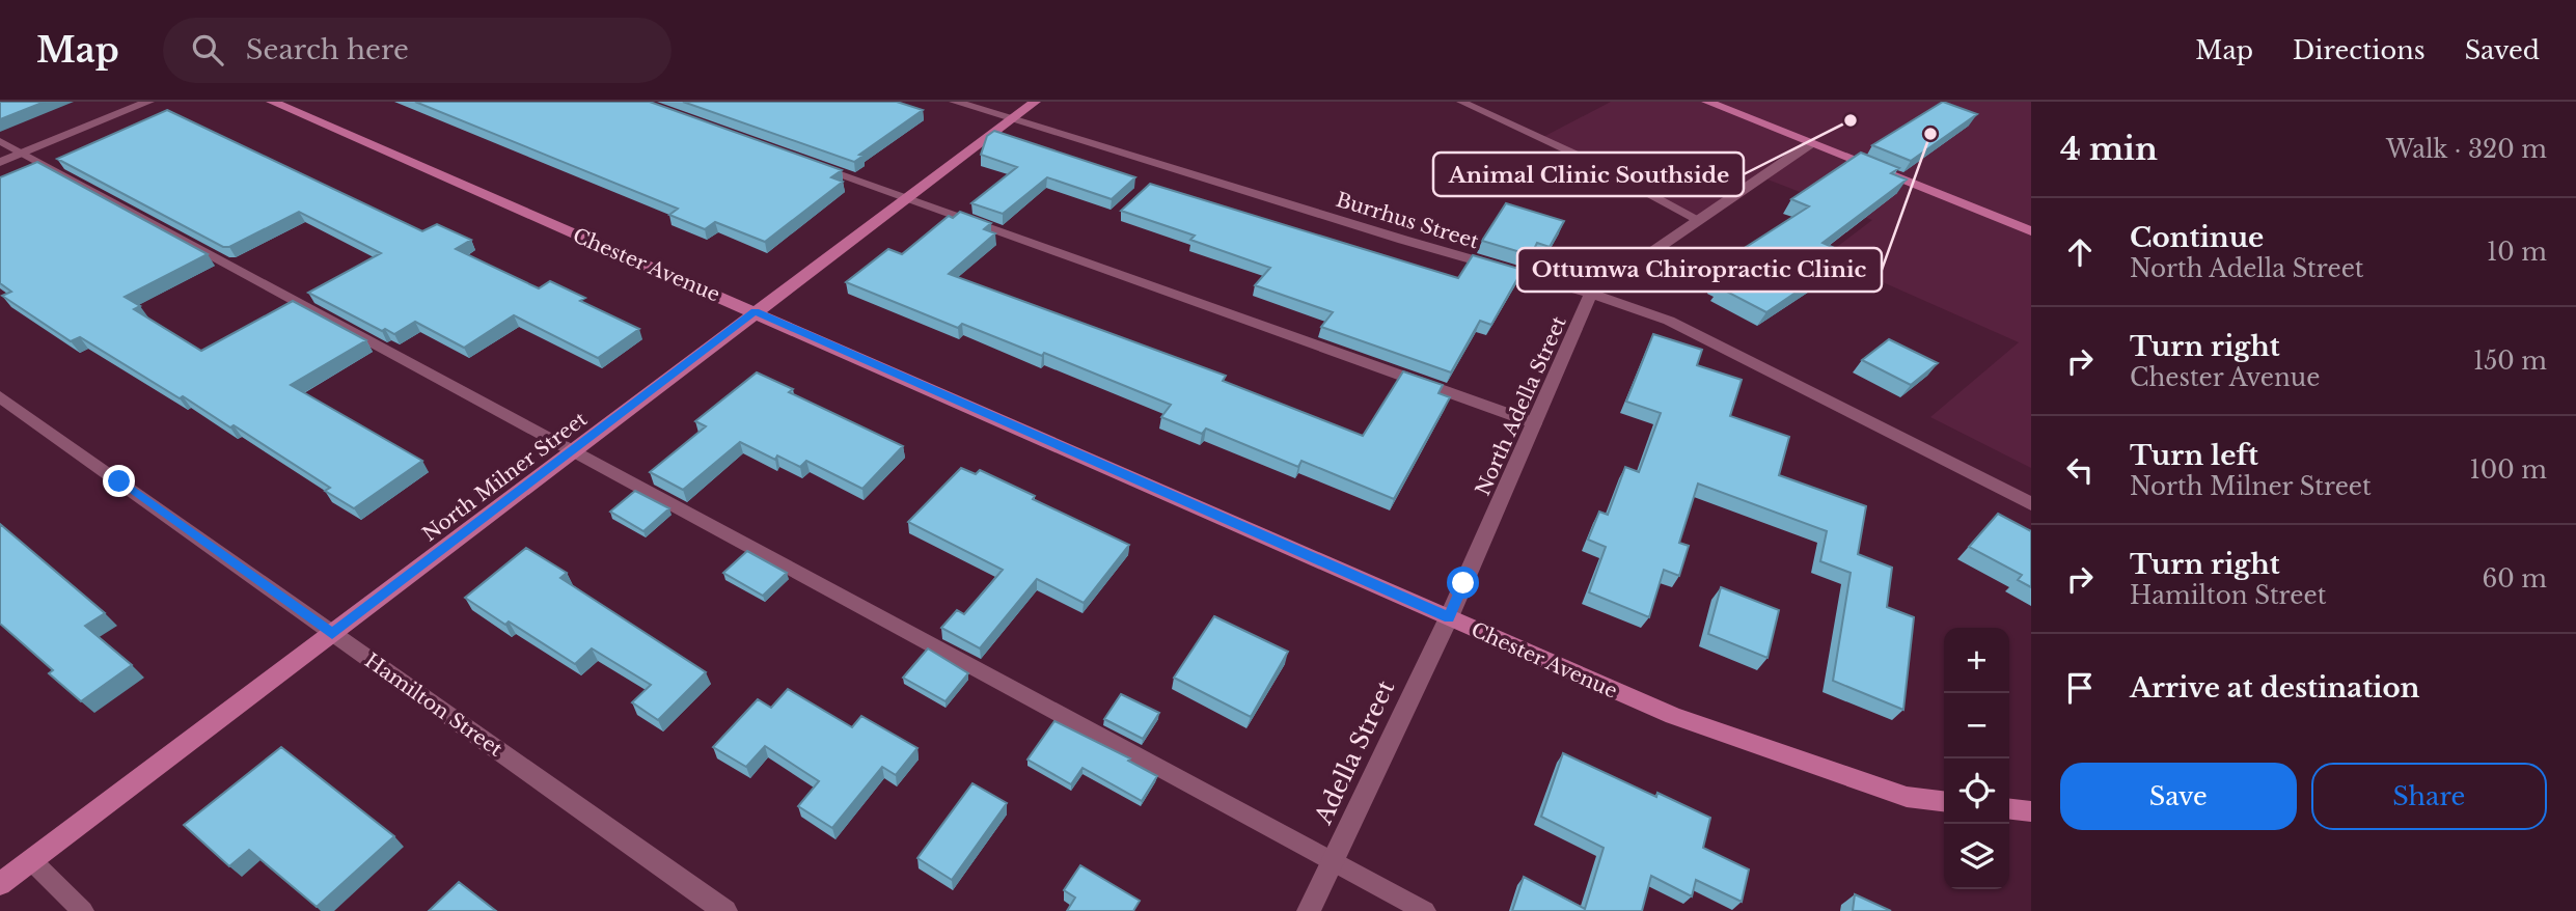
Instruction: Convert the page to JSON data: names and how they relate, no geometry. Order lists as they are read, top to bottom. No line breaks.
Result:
{"streets":{"street":["Burrhus Street","Chester Avenue","North Adella Street","North Milner Street","Hamilton Street","Adella Street"]},"crossings":[["Burrhus Street","North Adella Street"],["Burrhus Street","North Milner Street"],["Chester Avenue","North Adella Street"],["Chester Avenue","North Milner Street"],["Chester Avenue","Adella Street"],["North Adella Street","Adella Street"],["North Milner Street","Hamilton Street"]],"places":["Animal Clinic Southside","Ottumwa Chiropractic Clinic"],"page":{"header":"Map","search":"Search here","nav":["Map","Directions","Saved"],"heading":["4 min","Walk · 320 m"],"list":[["Continue","North Adella Street","10 m"],["Turn right","Chester Avenue","150 m"],["Turn left","North Milner Street","100 m"],["Turn right","Hamilton Street","60 m"],"Arrive at destination"],"map_buttons":["+","−"],"buttons":["Save","Share"]}}
